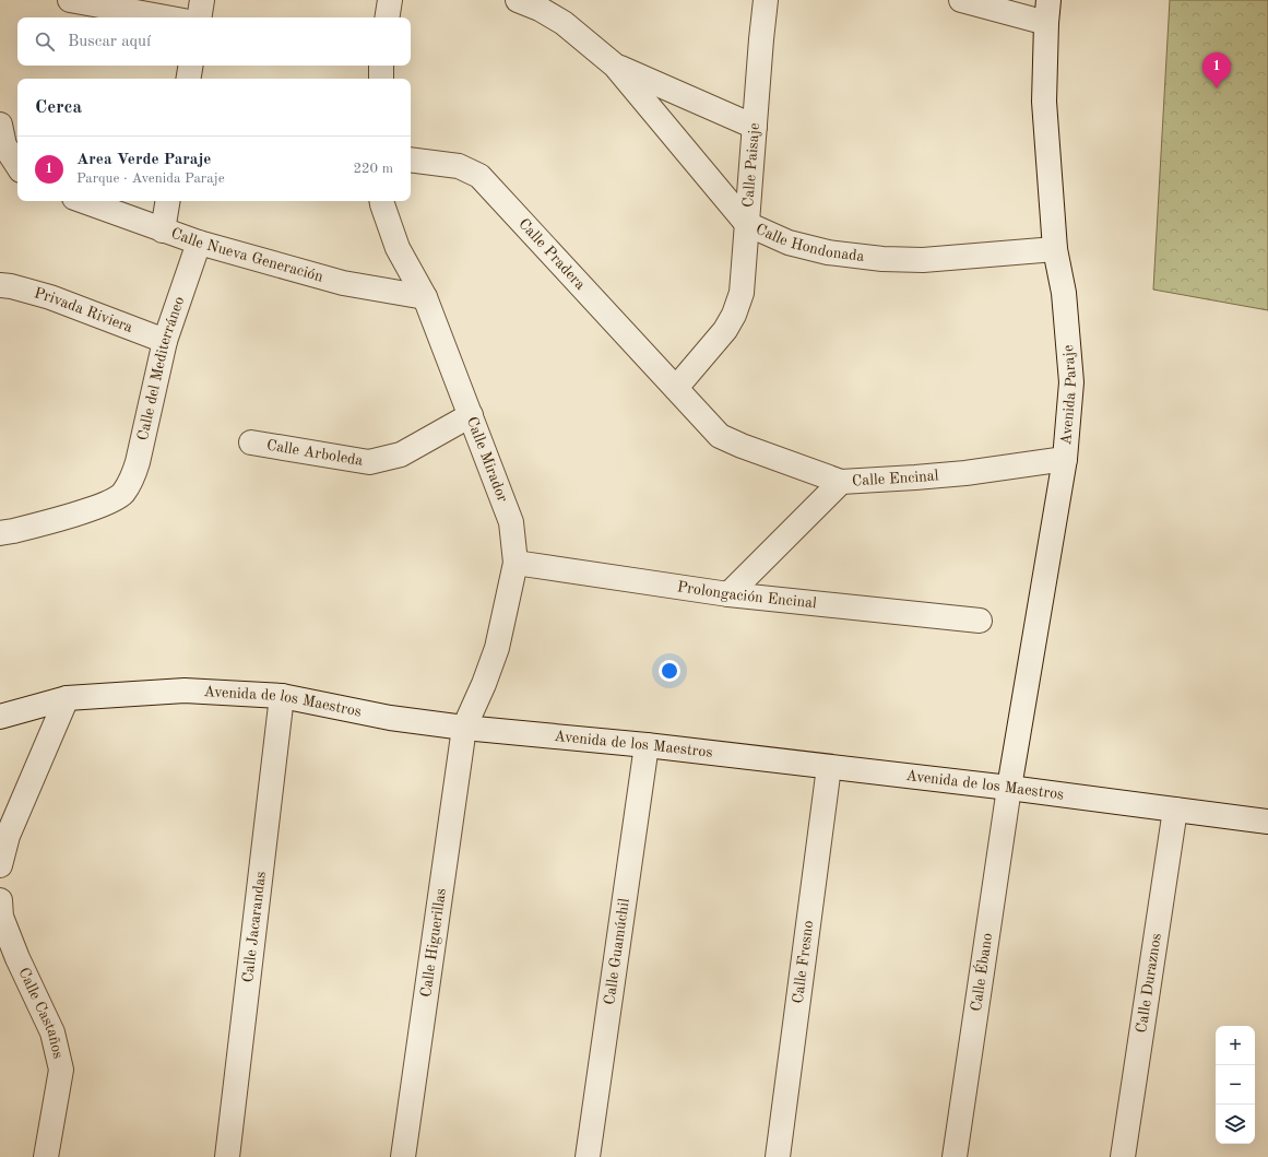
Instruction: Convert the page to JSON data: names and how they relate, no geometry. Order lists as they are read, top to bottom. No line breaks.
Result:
{"streets":{"street":["Calle Paisaje","Calle Hondonada","Calle Pradera","Calle Nueva Generación","Privada Riviera","Calle del Mediterráneo","Avenida Paraje","Calle Arboleda","Calle Mirador","Calle Encinal","Prolongación Encinal","Avenida de los Maestros","Calle Jacarandas","Calle Higuerillas","Calle Guamúchil","Calle Fresno","Calle Ébano","Calle Duraznos","Calle Castaños"]},"crossings":[["Calle Paisaje","Calle Hondonada"],["Calle Paisaje","Calle Pradera"],["Calle Paisaje","Calle Encinal"],["Calle Hondonada","Avenida Paraje"],["Calle Pradera","Calle Encinal"],["Calle Nueva Generación","Calle del Mediterráneo"],["Calle Nueva Generación","Calle Mirador"],["Privada Riviera","Calle del Mediterráneo"],["Avenida Paraje","Calle Encinal"],["Avenida Paraje","Avenida de los Maestros"],["Avenida Paraje","Calle Ébano"],["Calle Arboleda","Calle Mirador"],["Calle Mirador","Prolongación Encinal"],["Calle Mirador","Avenida de los Maestros"],["Calle Mirador","Calle Higuerillas"],["Avenida de los Maestros","Calle Jacarandas"],["Avenida de los Maestros","Calle Higuerillas"],["Avenida de los Maestros","Calle Guamúchil"],["Avenida de los Maestros","Calle Fresno"],["Avenida de los Maestros","Calle Ébano"],["Avenida de los Maestros","Calle Duraznos"]],"page":{"search":"Buscar aquí","pins":"1","heading":"Cerca","list":[{"mark":"1","name":"Area Verde Paraje","note":"Parque · Avenida Paraje","value":"220 m"}],"map_buttons":["+","−"]}}
